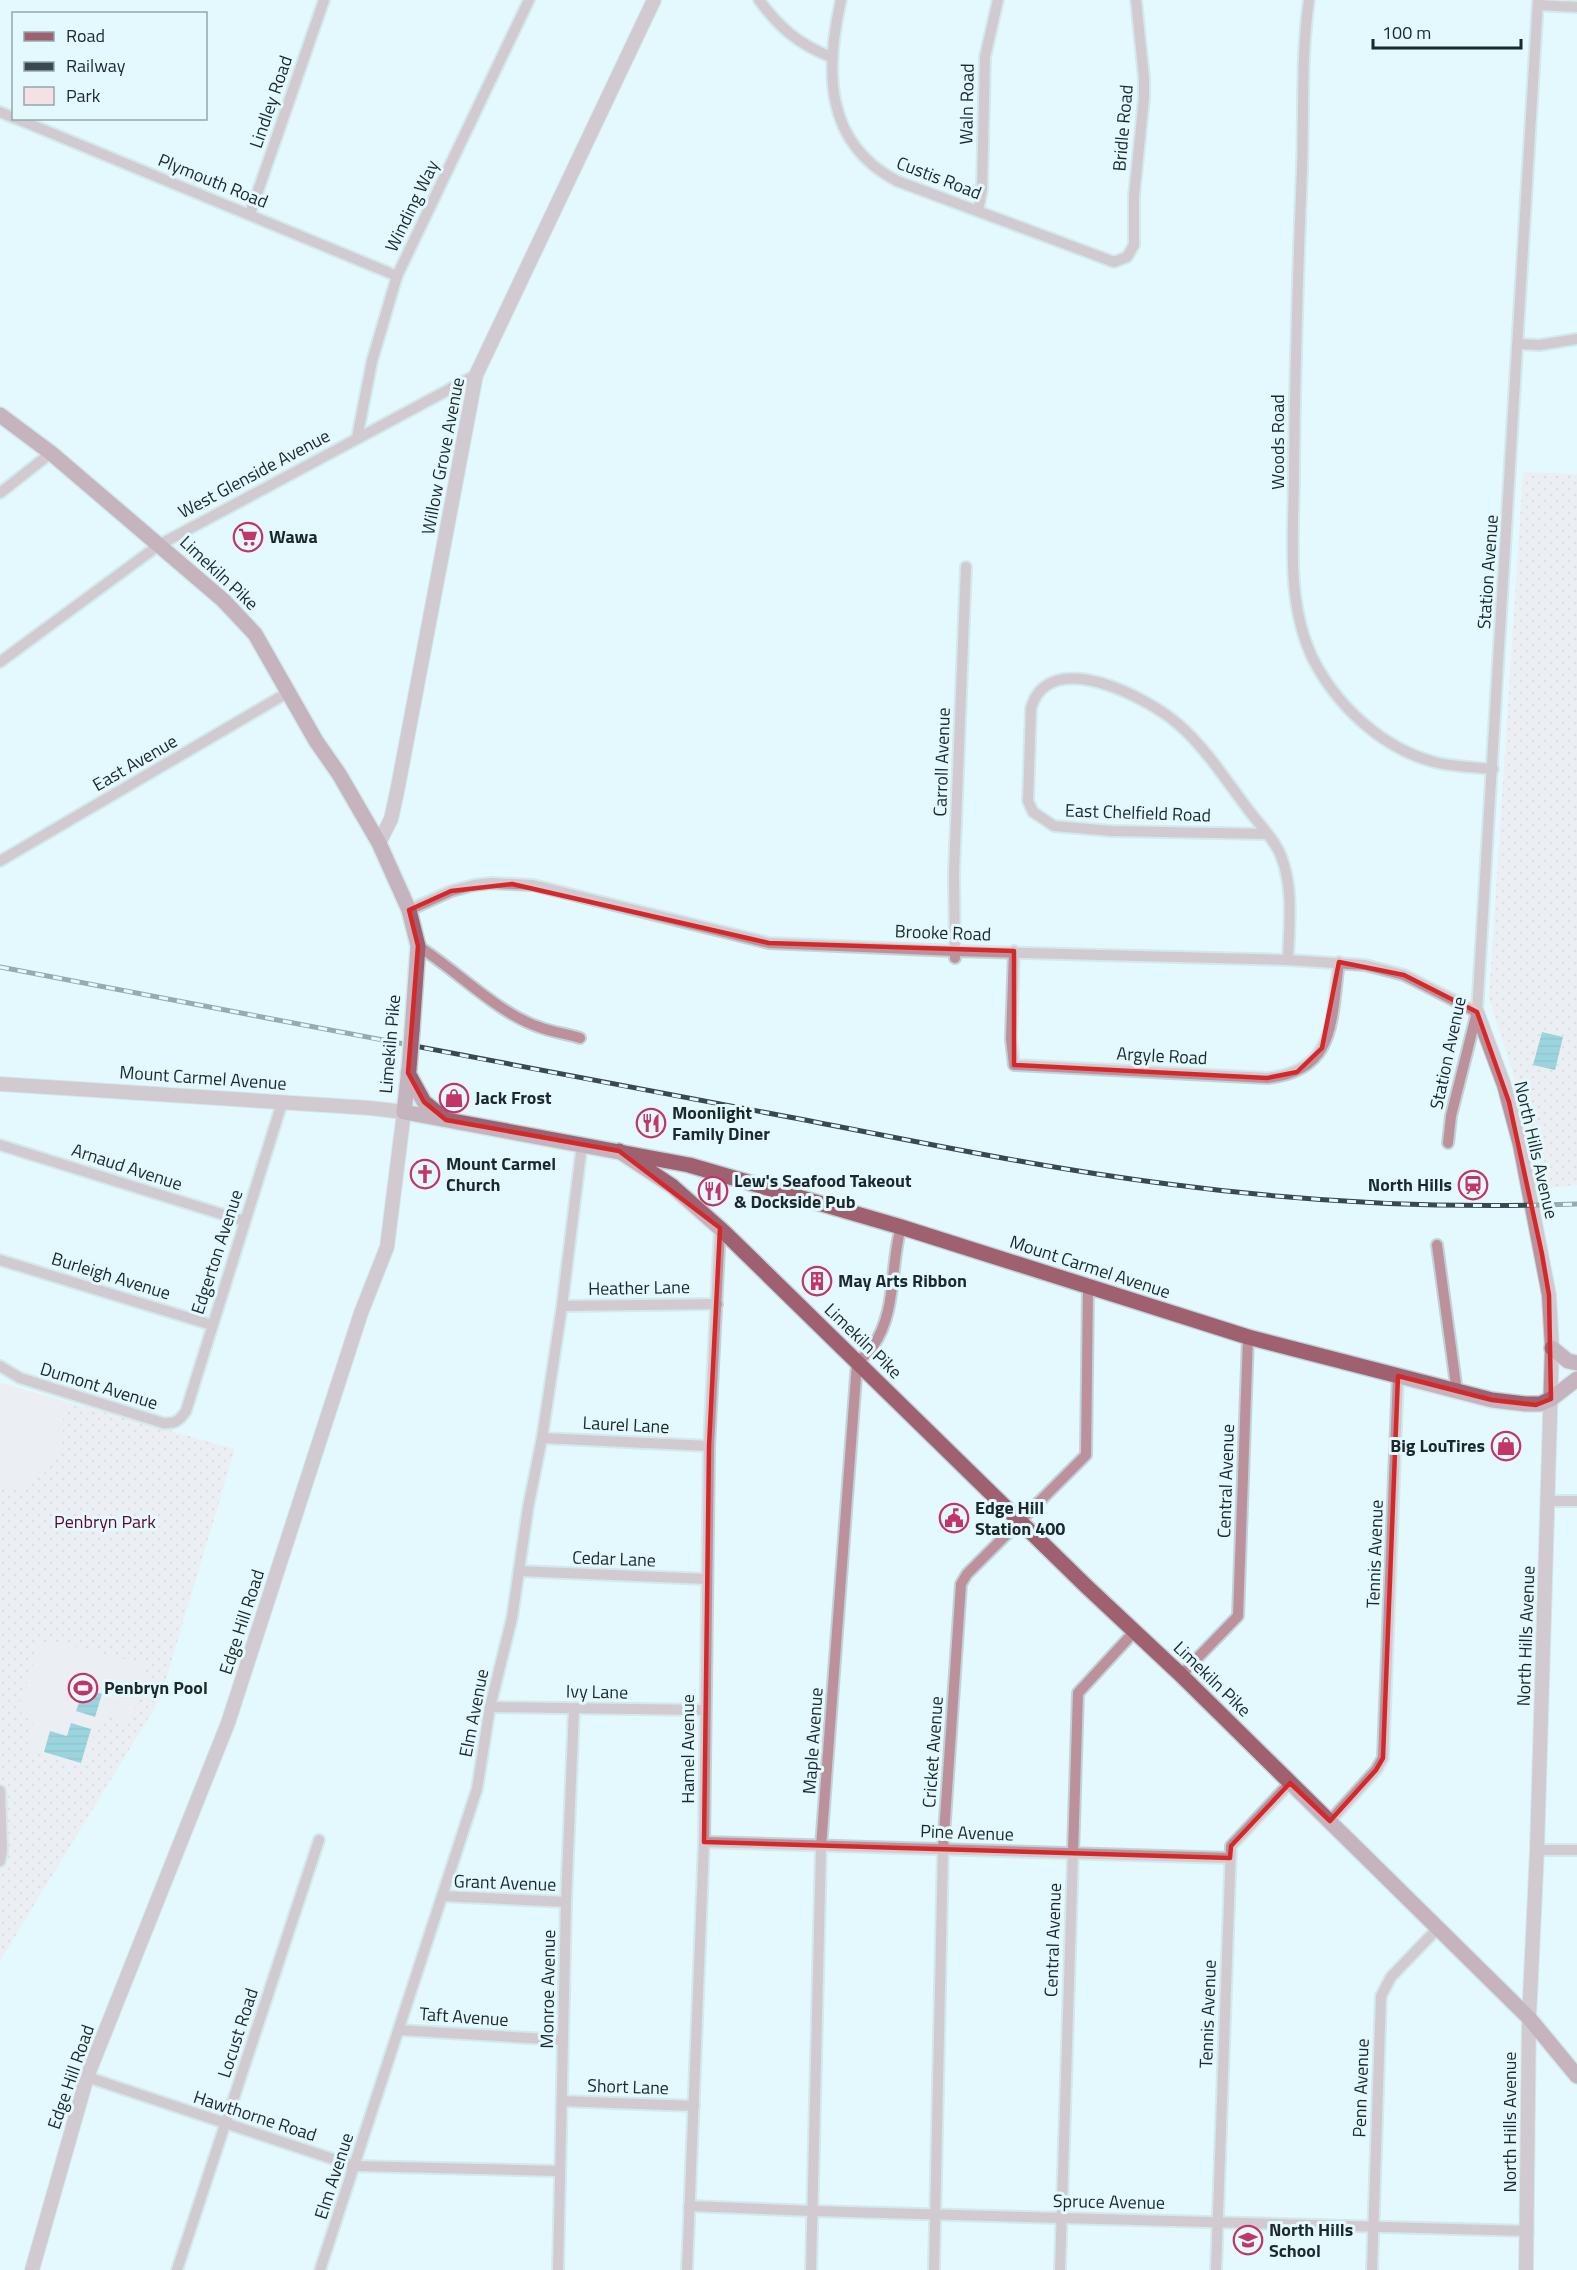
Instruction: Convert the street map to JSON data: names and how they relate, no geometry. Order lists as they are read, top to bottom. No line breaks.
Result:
{"streets":{"main road":["Limekiln Pike","Mount Carmel Avenue"],"street":["Lindley Road","Waln Road","Bridle Road","Custis Road","Plymouth Road","Winding Way","Woods Road","Willow Grove Avenue","West Glenside Avenue","Station Avenue","Carroll Avenue","East Avenue","East Chelfield Road","Brooke Road","Argyle Road","North Hills Avenue","Arnaud Avenue","Edgerton Avenue","Burleigh Avenue","Heather Lane","Dumont Avenue","Laurel Lane","Central Avenue","Tennis Avenue","Cedar Lane","Edge Hill Road","Ivy Lane","Elm Avenue","Maple Avenue","Hamel Avenue","Cricket Avenue","Pine Avenue","Grant Avenue","Monroe Avenue","Taft Avenue","Locust Road","Short Lane","Penn Avenue","Hawthorne Road","Spruce Avenue"]},"crossings":[["Lindley Road","Plymouth Road"],["Waln Road","Custis Road"],["Bridle Road","Custis Road"],["Plymouth Road","Winding Way"],["Winding Way","West Glenside Avenue"],["Woods Road","Station Avenue"],["Willow Grove Avenue","West Glenside Avenue"],["Willow Grove Avenue","Limekiln Pike"],["West Glenside Avenue","Limekiln Pike"],["Station Avenue","Brooke Road"],["Station Avenue","North Hills Avenue"],["Limekiln Pike","East Avenue"],["Limekiln Pike","Brooke Road"],["Limekiln Pike","Mount Carmel Avenue"],["Limekiln Pike","North Hills Avenue"],["Limekiln Pike","Central Avenue"],["Limekiln Pike","Tennis Avenue"],["Limekiln Pike","Edge Hill Road"],["Limekiln Pike","Elm Avenue"],["Limekiln Pike","Maple Avenue"],["Limekiln Pike","Hamel Avenue"],["Limekiln Pike","Cricket Avenue"],["Limekiln Pike","Penn Avenue"],["Carroll Avenue","Brooke Road"],["Brooke Road","Argyle Road"],["Brooke Road","North Hills Avenue"],["Mount Carmel Avenue","North Hills Avenue"],["Mount Carmel Avenue","Edgerton Avenue"],["Mount Carmel Avenue","Central Avenue"],["Mount Carmel Avenue","Tennis Avenue"],["Mount Carmel Avenue","Edge Hill Road"],["Mount Carmel Avenue","Cricket Avenue"],["North Hills Avenue","Spruce Avenue"],["Arnaud Avenue","Edgerton Avenue"],["Edgerton Avenue","Burleigh Avenue"],["Edgerton Avenue","Dumont Avenue"],["Heather Lane","Elm Avenue"],["Heather Lane","Hamel Avenue"],["Laurel Lane","Elm Avenue"],["Laurel Lane","Hamel Avenue"],["Central Avenue","Pine Avenue"],["Central Avenue","Spruce Avenue"],["Tennis Avenue","Pine Avenue"],["Tennis Avenue","Spruce Avenue"],["Cedar Lane","Elm Avenue"],["Cedar Lane","Hamel Avenue"],["Edge Hill Road","Hawthorne Road"],["Ivy Lane","Elm Avenue"],["Ivy Lane","Hamel Avenue"],["Ivy Lane","Monroe Avenue"],["Elm Avenue","Grant Avenue"],["Elm Avenue","Taft Avenue"],["Elm Avenue","Hawthorne Road"],["Maple Avenue","Pine Avenue"],["Maple Avenue","Spruce Avenue"],["Hamel Avenue","Pine Avenue"],["Hamel Avenue","Short Lane"],["Hamel Avenue","Spruce Avenue"],["Cricket Avenue","Pine Avenue"],["Cricket Avenue","Spruce Avenue"],["Grant Avenue","Monroe Avenue"],["Monroe Avenue","Taft Avenue"],["Monroe Avenue","Short Lane"],["Monroe Avenue","Hawthorne Road"],["Locust Road","Hawthorne Road"],["Penn Avenue","Spruce Avenue"]],"parks":["Penbryn Park"],"places":{"supermarket":["Wawa"],"shop":["Jack Frost","Big LouTires"],"restaurant":["Moonlight Family Diner","Lew's Seafood Takeout & Dockside Pub"],"church":["Mount Carmel Church"],"station":["North Hills"],"building":["May Arts Ribbon"],"public building":["Edge Hill Station 400"],"sports":["Penbryn Pool"],"school or university":["North Hills School"]},"legend":["Road","Railway","Park"],"scale_bar":"100 m"}
